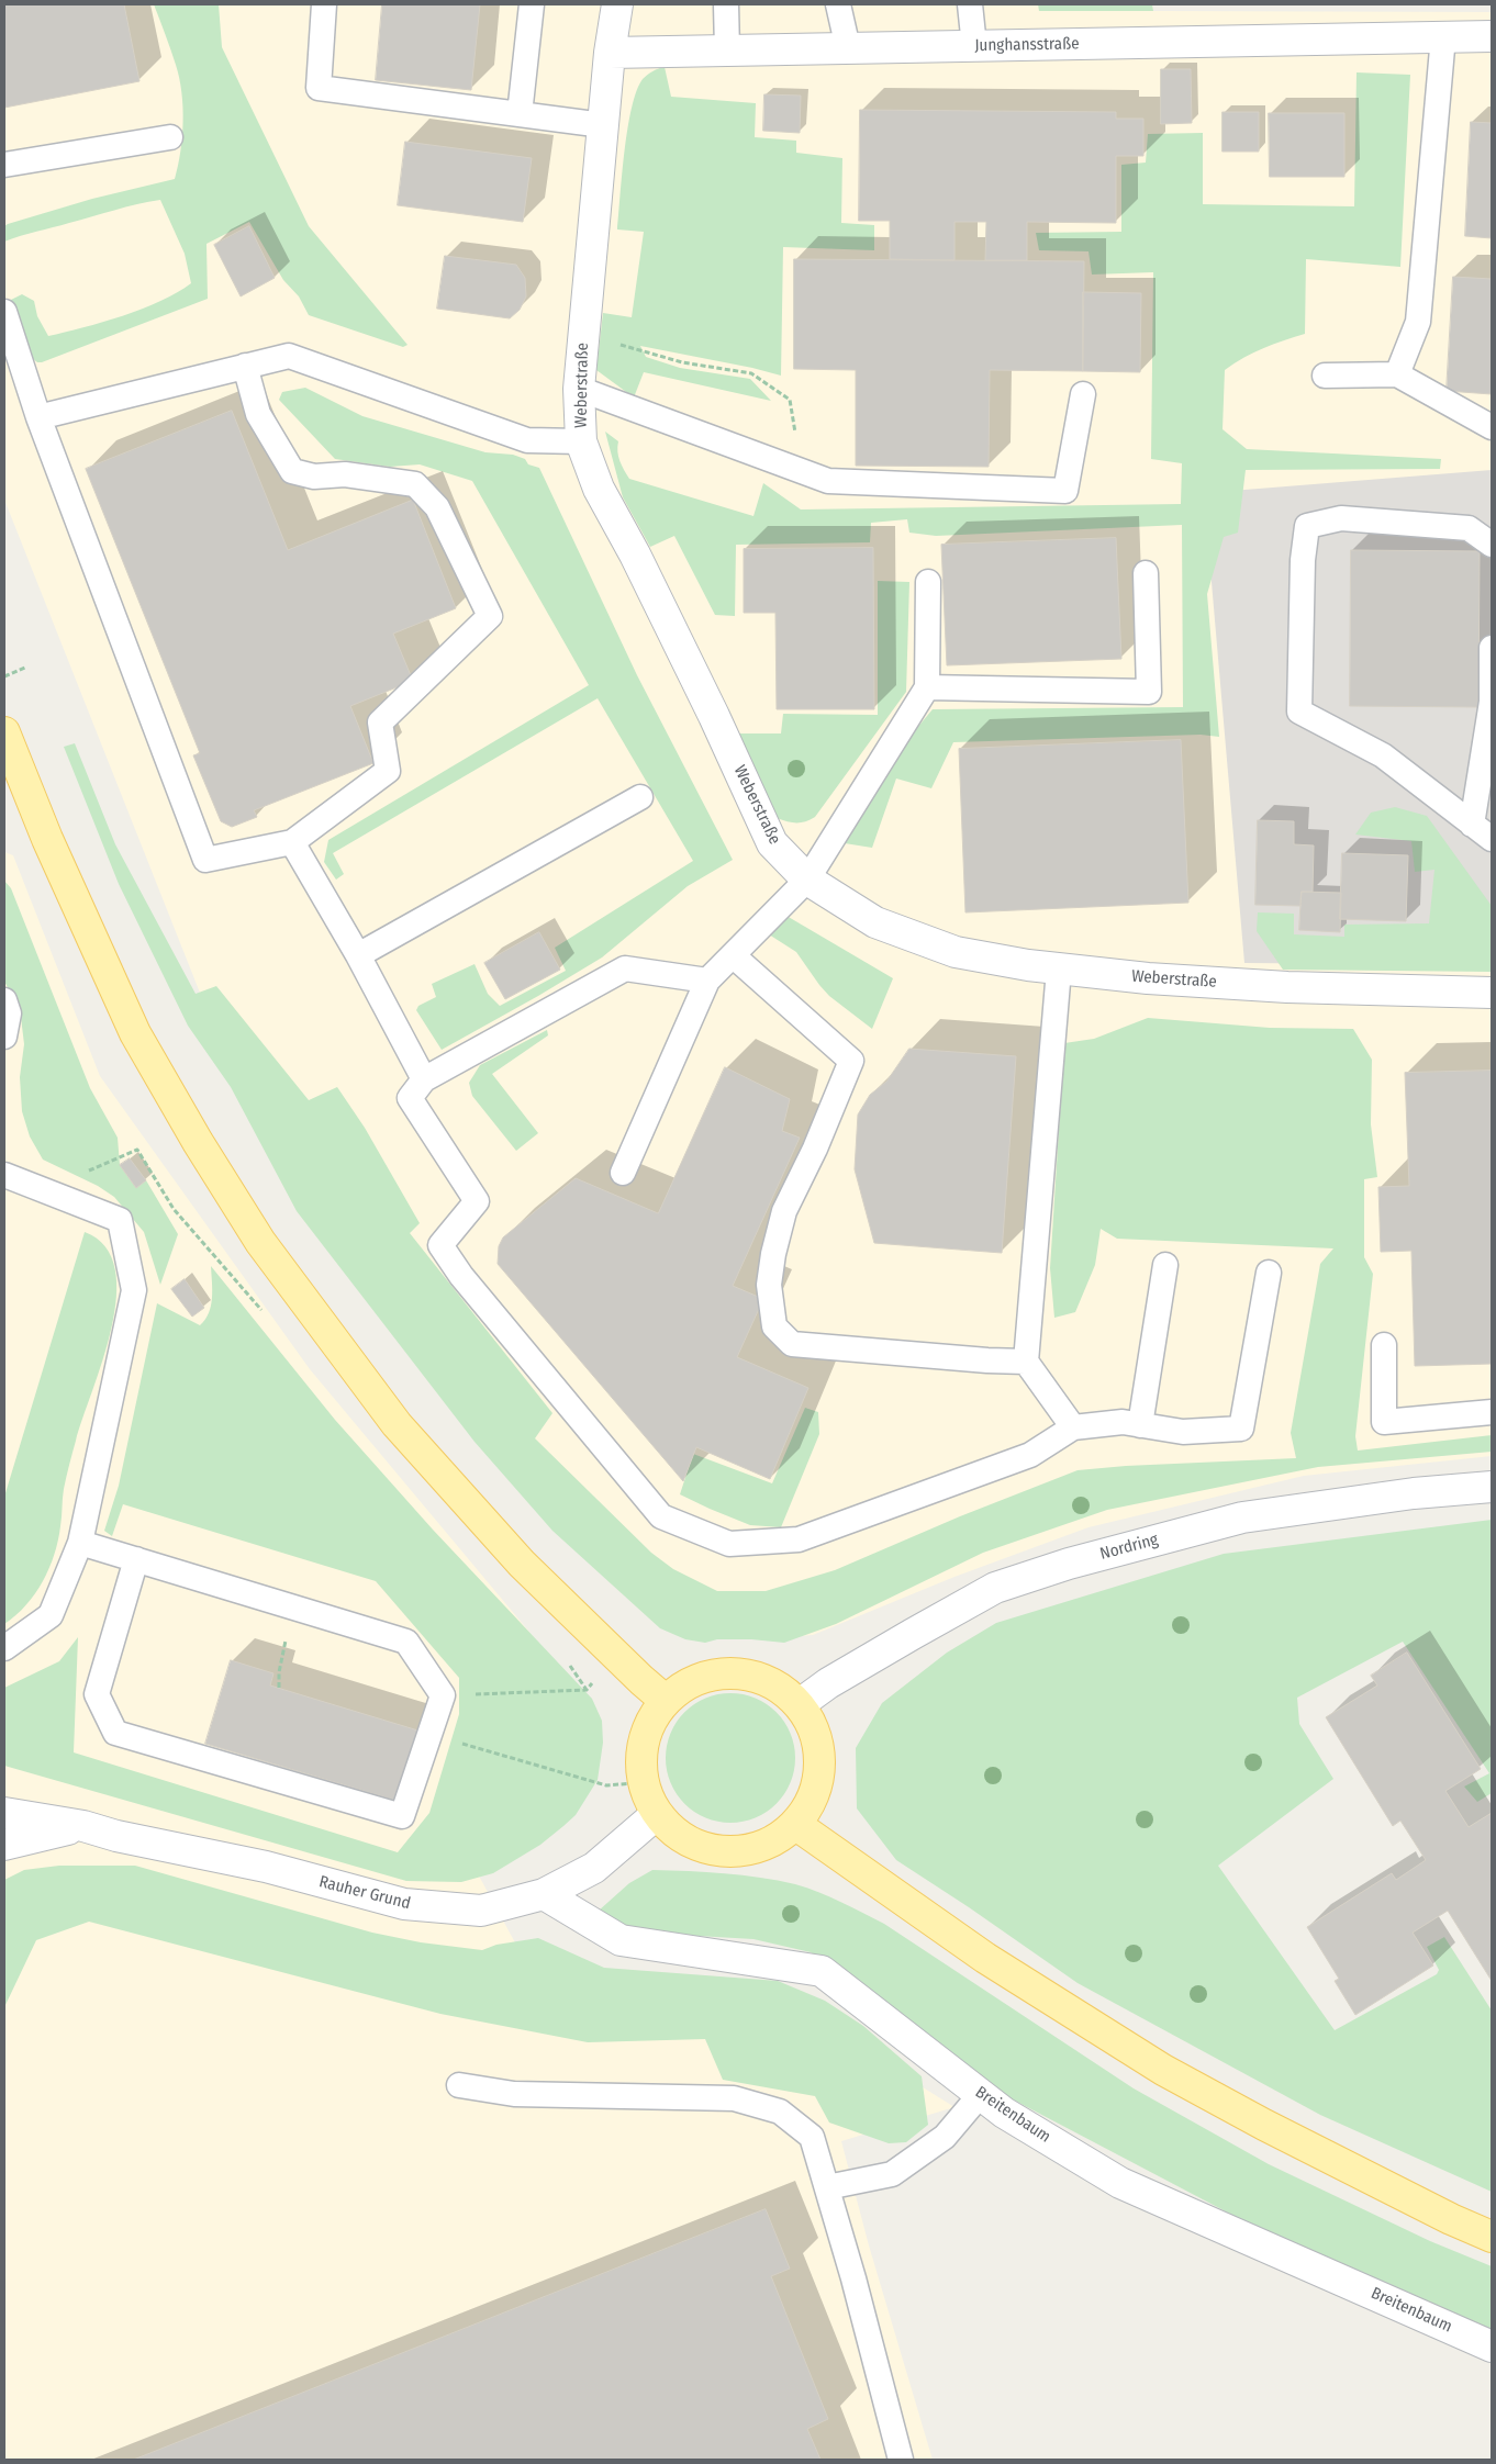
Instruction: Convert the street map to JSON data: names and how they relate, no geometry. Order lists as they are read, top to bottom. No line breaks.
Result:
{"streets":{"street":["Junghansstraße","Weberstraße","Nordring","Rauher Grund","Breitenbaum"]},"crossings":[["Junghansstraße","Weberstraße"],["Nordring","Rauher Grund"],["Rauher Grund","Breitenbaum"]]}
